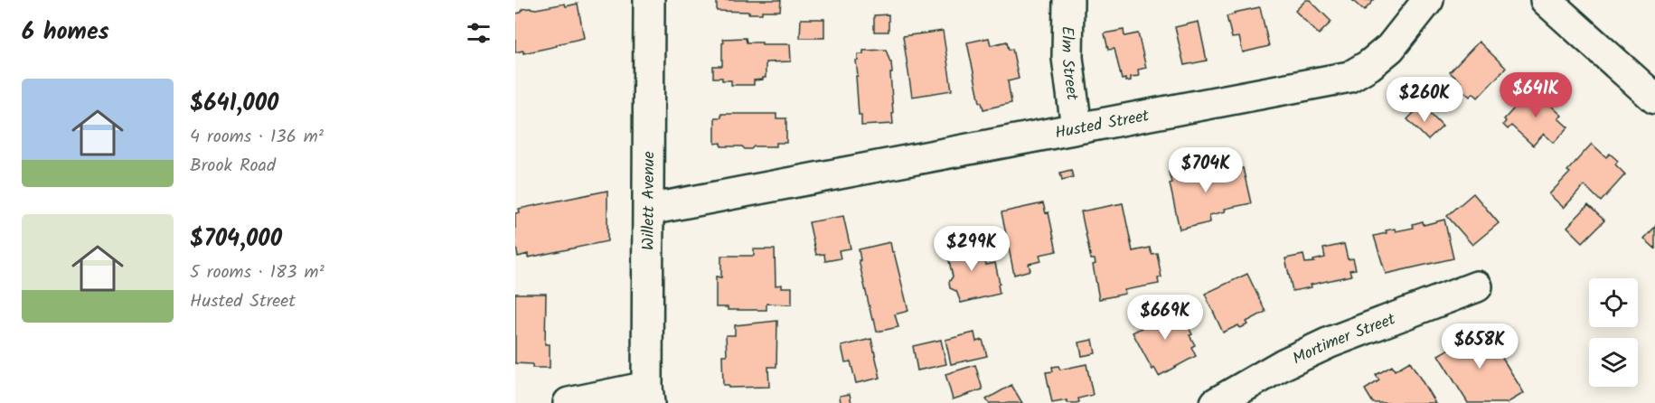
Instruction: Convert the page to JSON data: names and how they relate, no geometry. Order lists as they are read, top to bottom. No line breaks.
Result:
{"streets":{"street":["Elm Street","Husted Street","Willett Avenue","Mortimer Street"]},"crossings":[["Elm Street","Husted Street"],["Husted Street","Willett Avenue"]],"page":{"heading":"6 homes","list":[{"name":"$641,000","note":"4 rooms · 136 m² · Brook Road"},{"name":"$704,000","note":"5 rooms · 183 m² · Husted Street"}],"price":["$641K","$260K","$704K","$299K","$669K","$658K"]}}
